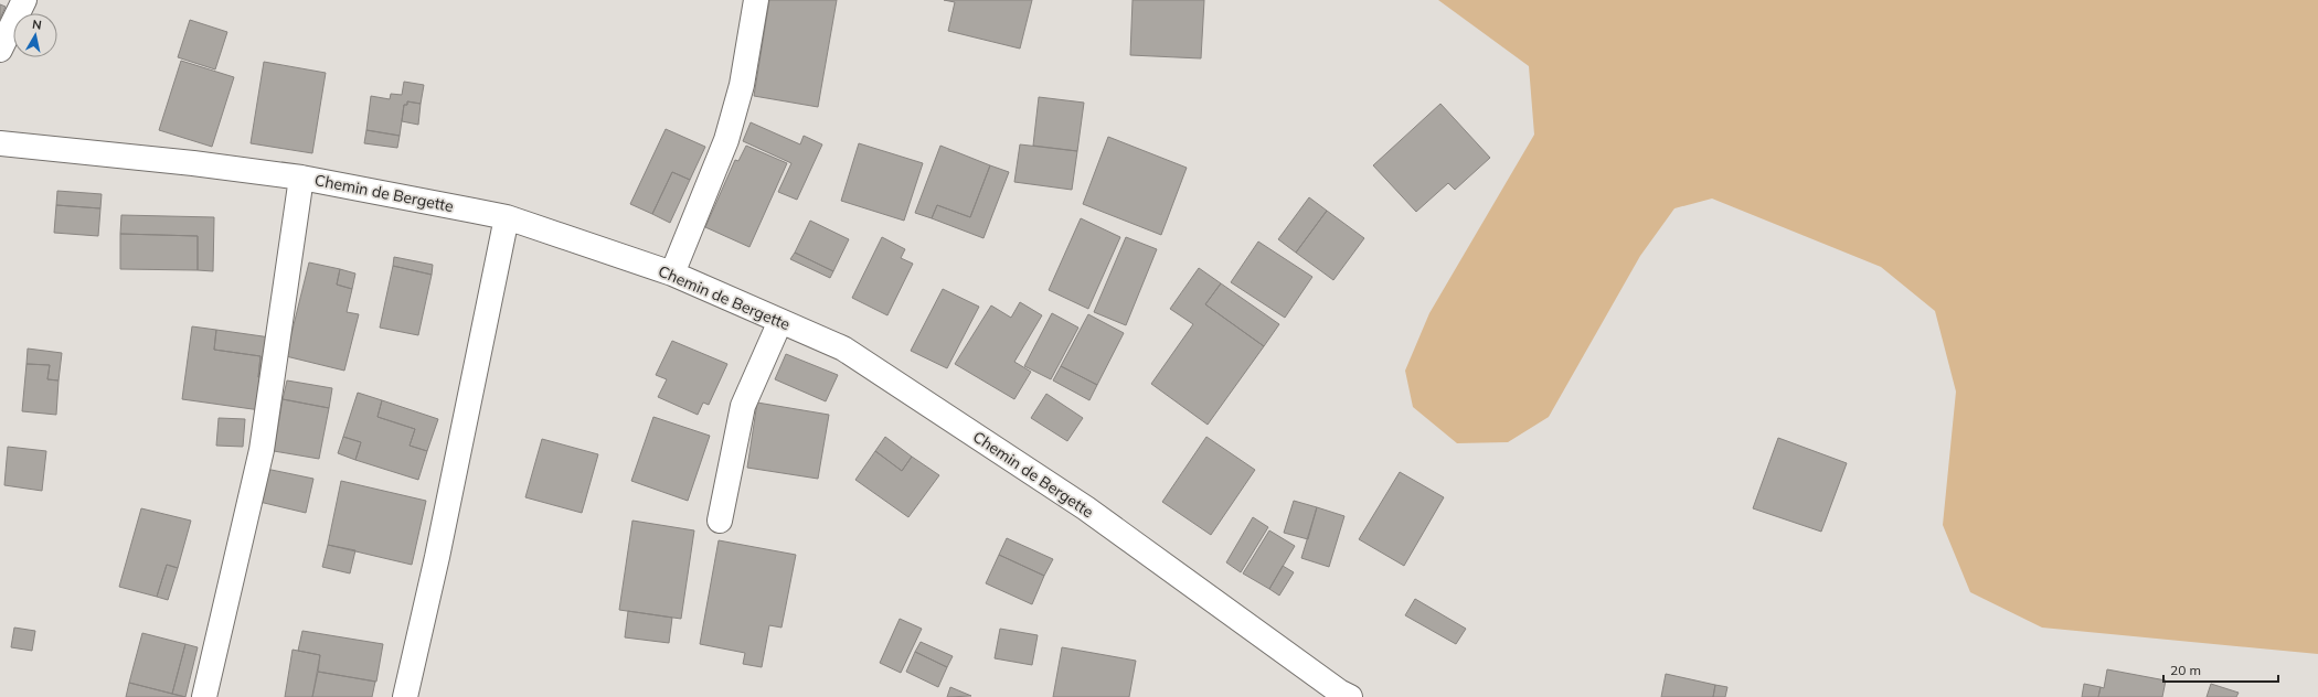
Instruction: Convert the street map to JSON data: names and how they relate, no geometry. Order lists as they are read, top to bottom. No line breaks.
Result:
{"streets":{"street":["Chemin de Bergette"]},"scale_bar":"20 m","north":"top"}
